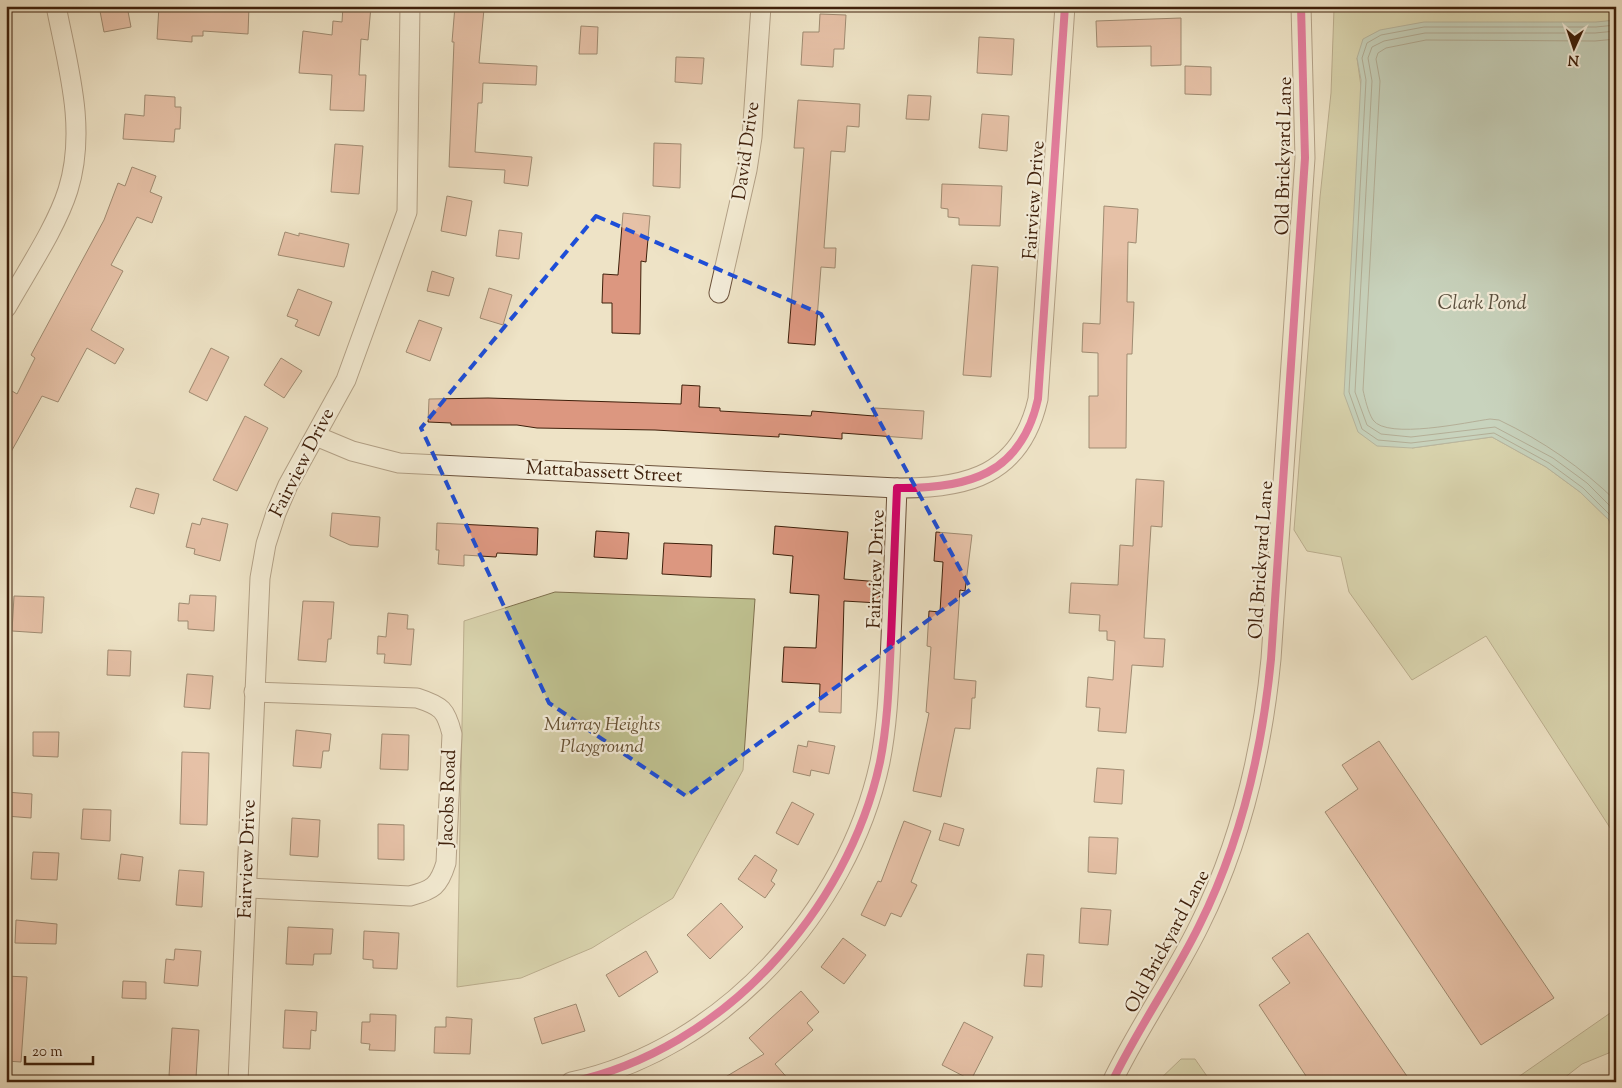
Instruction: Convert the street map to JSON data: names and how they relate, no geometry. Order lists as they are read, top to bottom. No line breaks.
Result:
{"streets":{"street":["David Drive","Old Brickyard Lane","Fairview Drive","Mattabassett Street","Jacobs Road"]},"crossings":[["Fairview Drive","Mattabassett Street"],["Fairview Drive","Jacobs Road"]],"water":["Clark Pond"],"parks":["Murray Heights Playground"],"scale_bar":"20 m","north":"bottom"}
